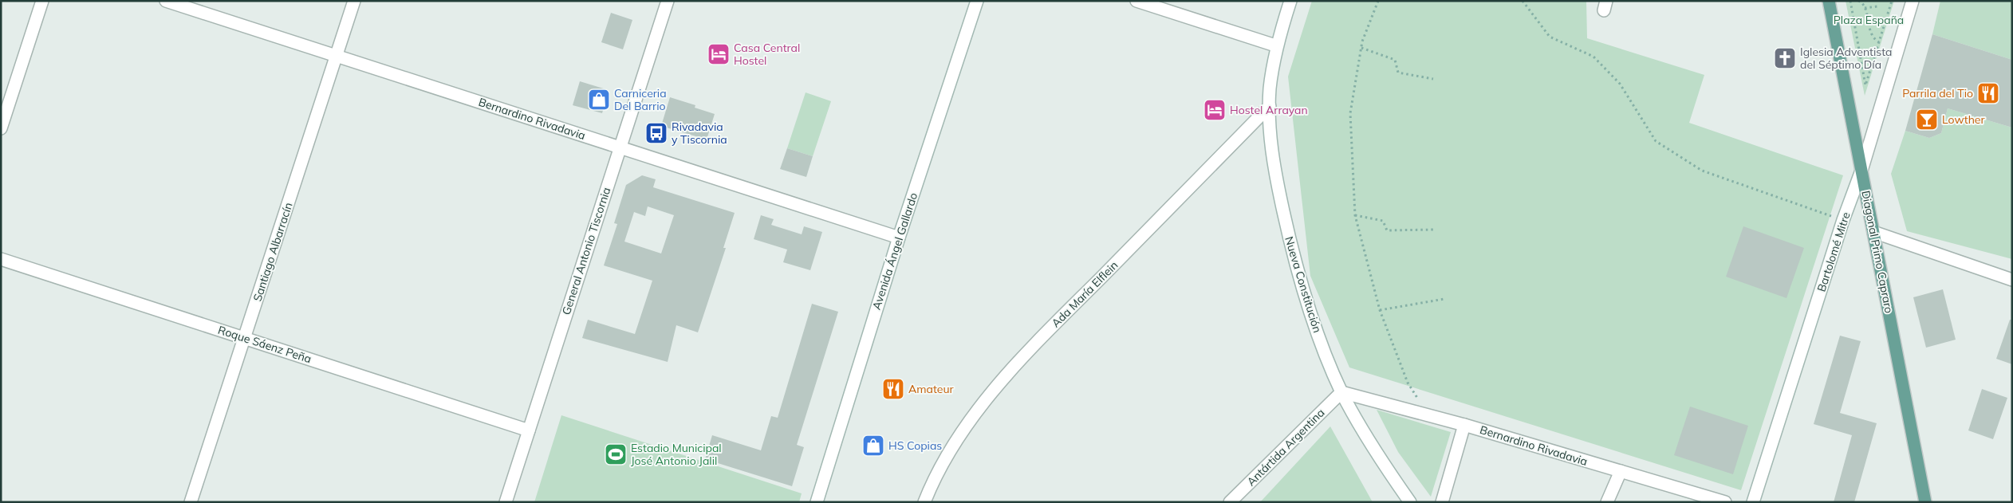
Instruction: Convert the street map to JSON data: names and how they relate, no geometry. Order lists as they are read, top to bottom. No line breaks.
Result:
{"streets":{"main road":["Diagonal Primo Capraro"],"street":["Bernardino Rivadavia","General Antonio Tiscornia","Avenida Ángel Gallardo","Santiago Albarracín","Bartolomé Mitre","Nueva Constitución","Ada María Elflein","Roque Sáenz Peña","Antártida Argentina"]},"crossings":[["Bernardino Rivadavia","General Antonio Tiscornia"],["Bernardino Rivadavia","Avenida Ángel Gallardo"],["Bernardino Rivadavia","Santiago Albarracín"],["Bernardino Rivadavia","Nueva Constitución"],["Bernardino Rivadavia","Antártida Argentina"],["General Antonio Tiscornia","Roque Sáenz Peña"],["Santiago Albarracín","Roque Sáenz Peña"],["Bartolomé Mitre","Diagonal Primo Capraro"],["Nueva Constitución","Ada María Elflein"],["Nueva Constitución","Antártida Argentina"]],"parks":["Plaza España"],"places":{"hotel":["Casa Central Hostel","Hostel Arrayan"],"church":["Iglesia Adventista del Séptimo Día"],"restaurant":["Parrila del Tio","Amateur"],"shop":["Carniceria Del Barrio","HS Copias"],"bar":["Lowther"],"bus stop":["Rivadavia y Tiscornia"],"sports":["Estadio Municipal José Antonio Jalil"]}}
